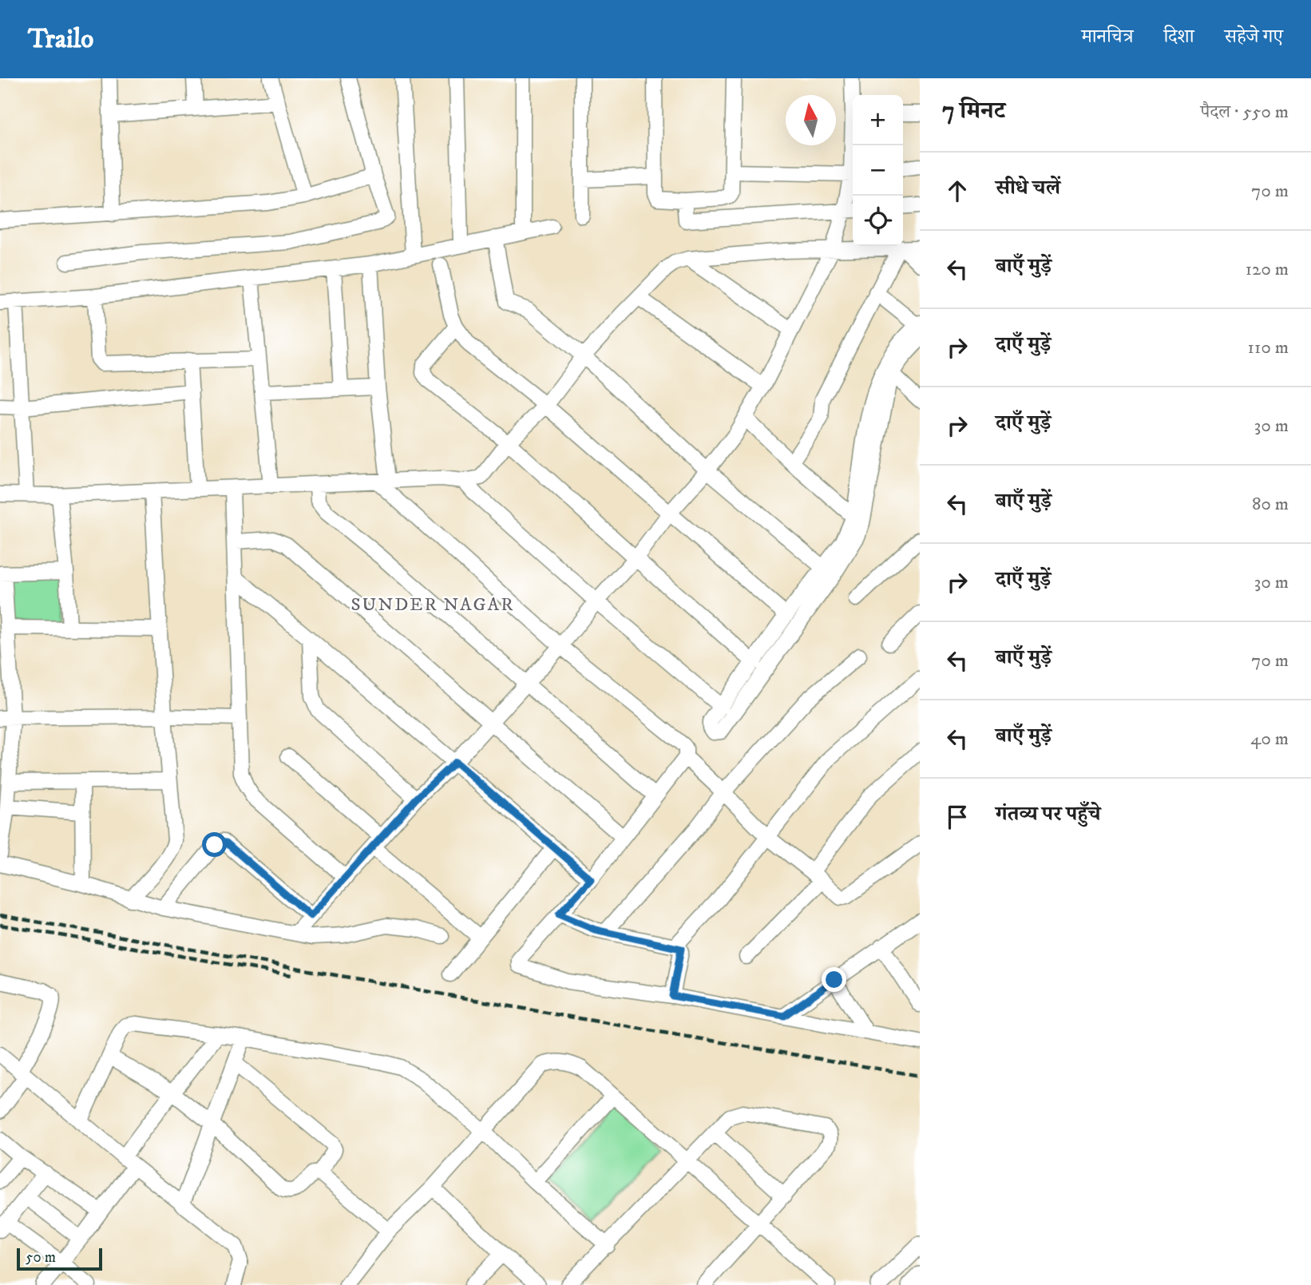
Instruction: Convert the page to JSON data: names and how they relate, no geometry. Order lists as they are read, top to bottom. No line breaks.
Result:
{"districts":["SUNDER NAGAR"],"scale_bar":"50 m","north":"top","page":{"header":"Trailo","nav":["मानचित्र","दिशा","सहेजे गए"],"heading":["7 मिनट","पैदल · 550 m"],"map_buttons":["+","−"],"list":[["सीधे चलें","70 m"],["बाएँ मुड़ें","120 m"],["दाएँ मुड़ें","110 m"],["दाएँ मुड़ें","30 m"],["बाएँ मुड़ें","80 m"],["दाएँ मुड़ें","30 m"],["बाएँ मुड़ें","70 m"],["बाएँ मुड़ें","40 m"],"गंतव्य पर पहुँचे"],"scale":"50 m"}}
